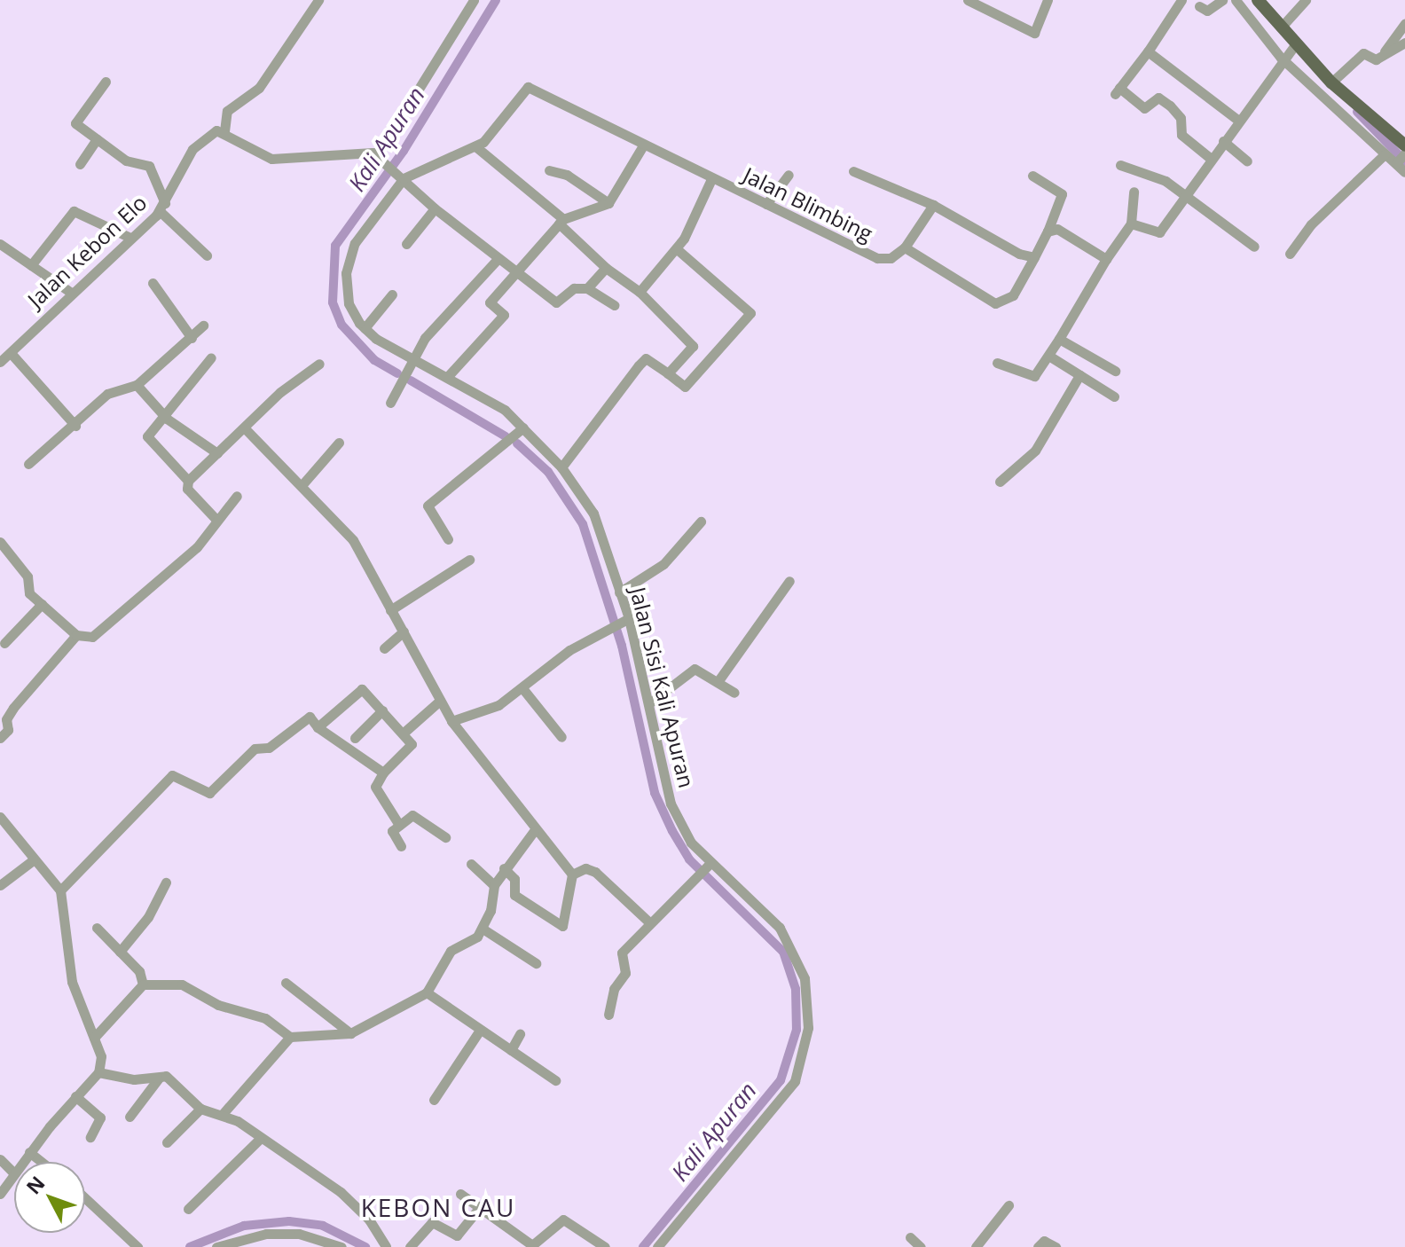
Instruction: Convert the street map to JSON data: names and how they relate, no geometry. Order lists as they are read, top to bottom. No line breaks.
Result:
{"streets":{"street":["Jalan Blimbing","Jalan Kebon Elo","Jalan Sisi Kali Apuran"]},"crossings":[["Jalan Blimbing","Jalan Sisi Kali Apuran"]],"districts":["KEBON CAU"],"water":["Kali Apuran"],"north":"top left"}
